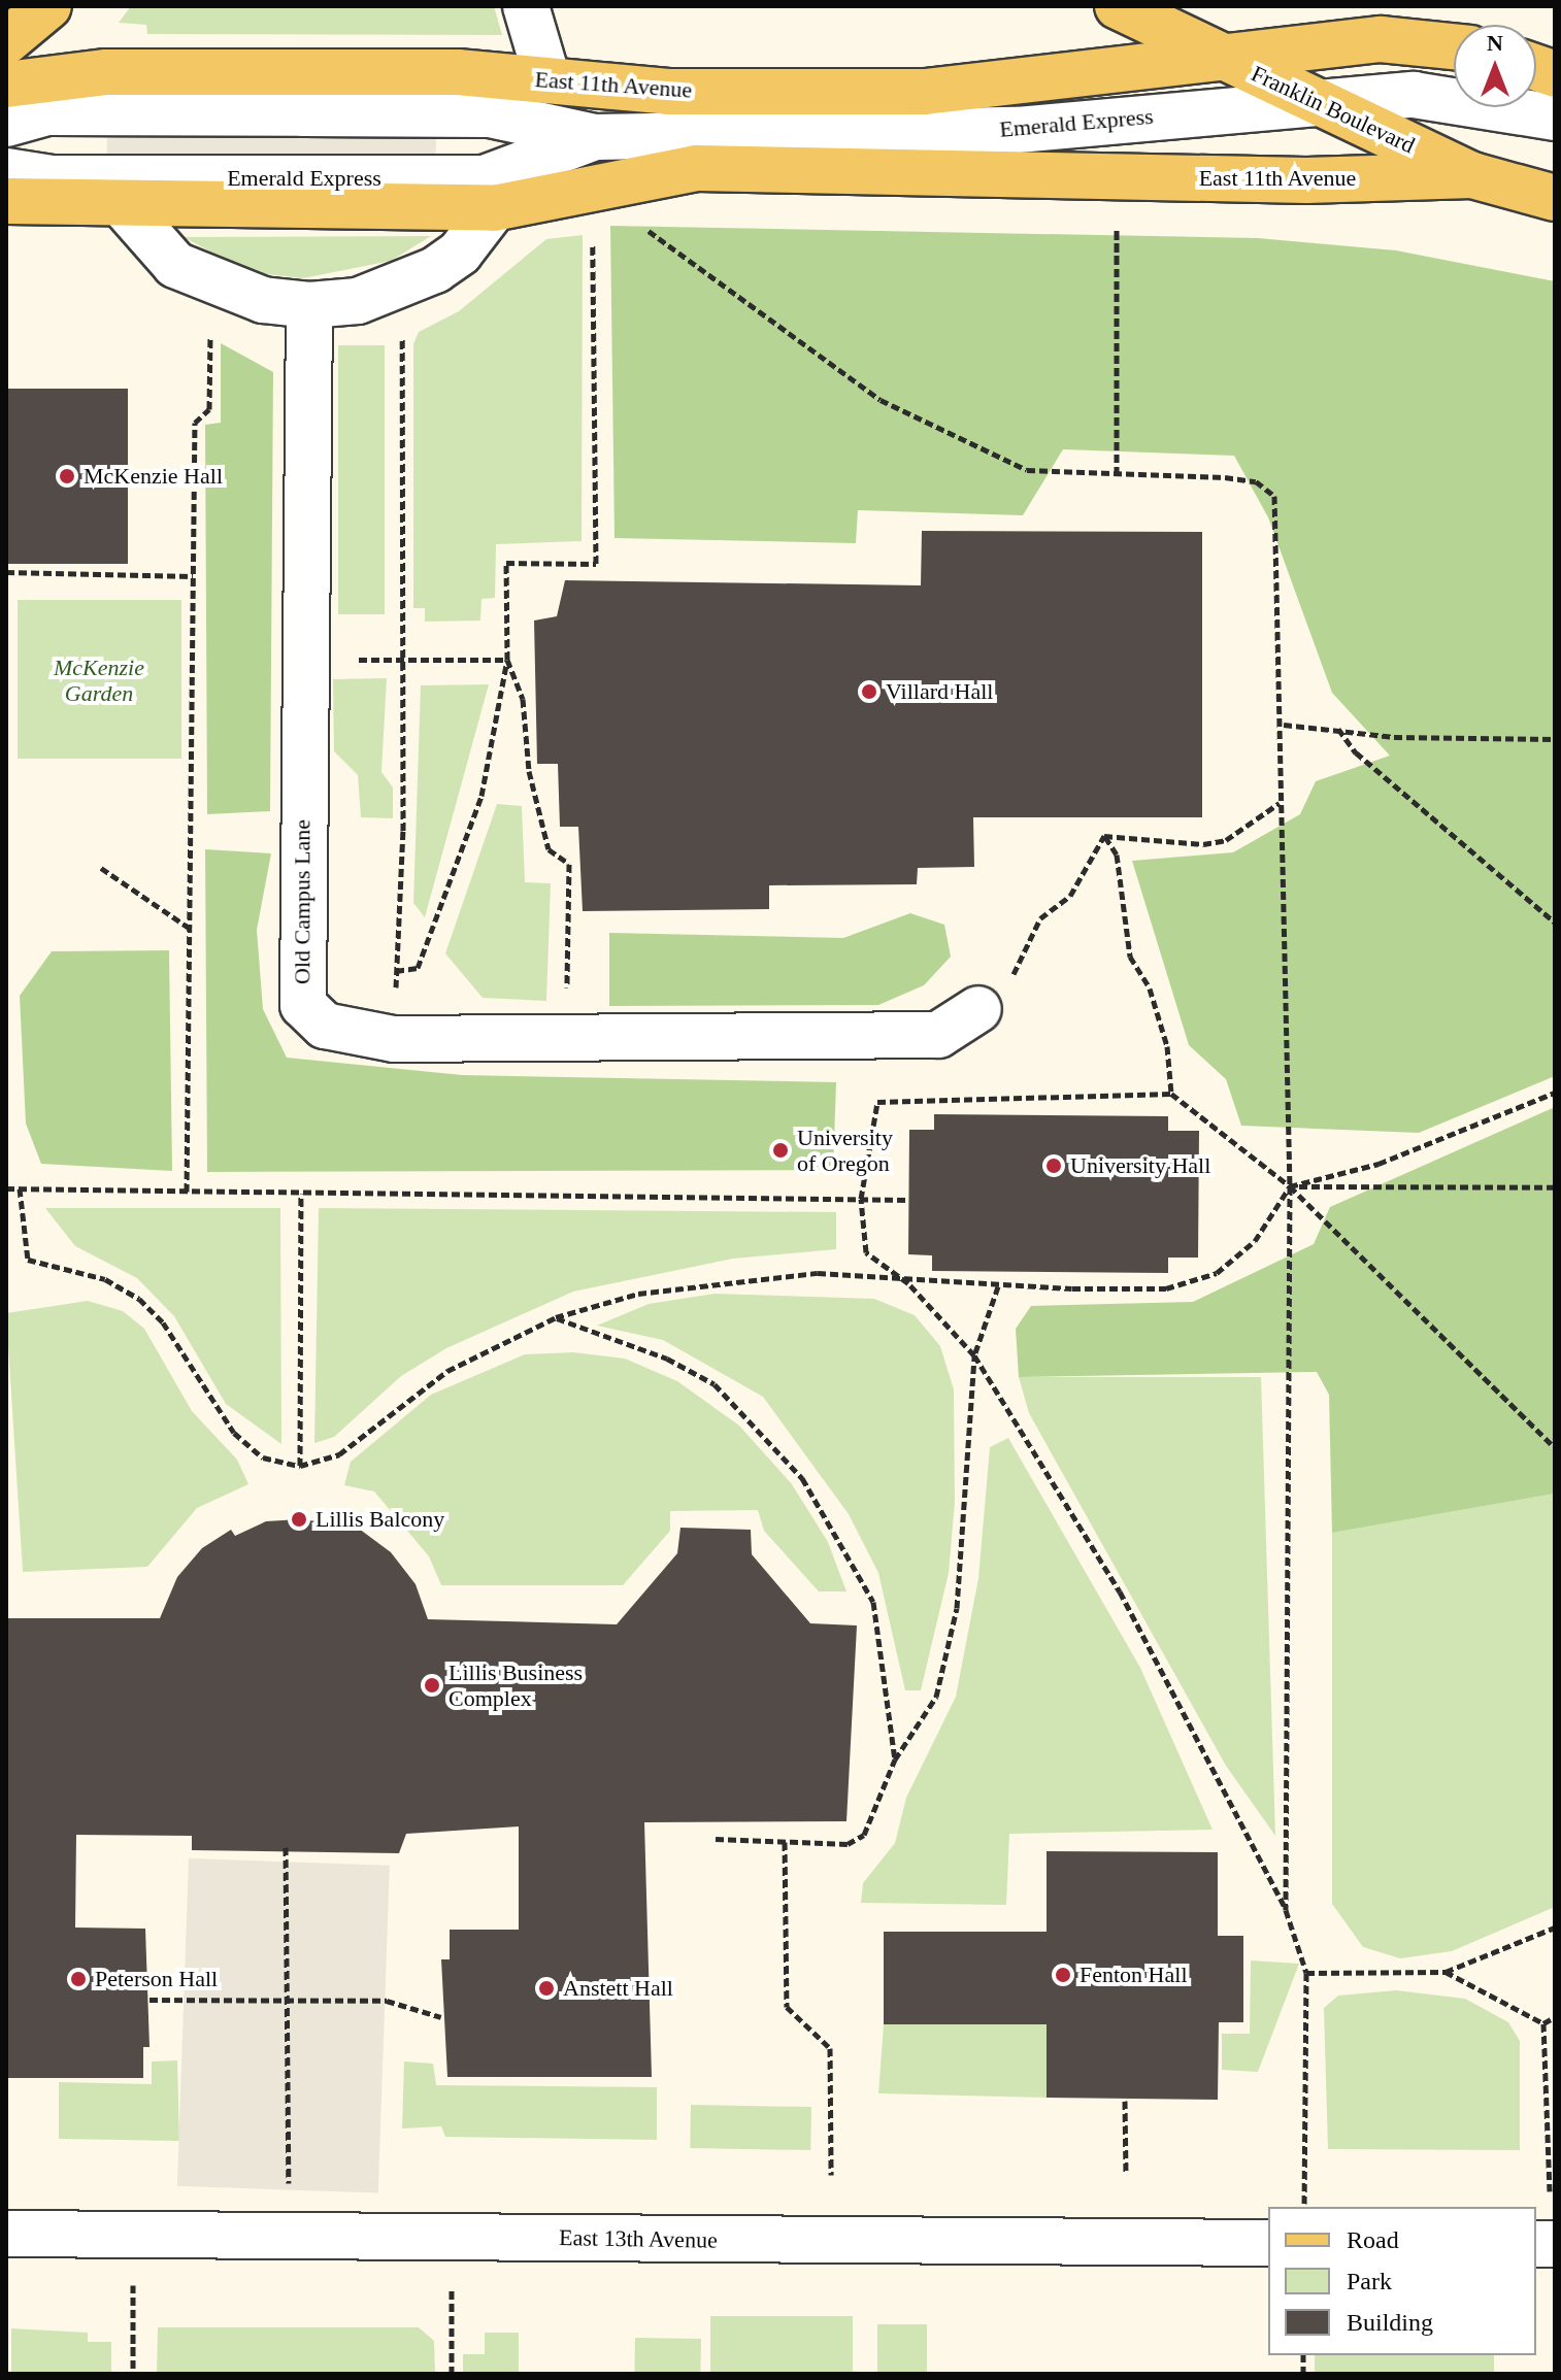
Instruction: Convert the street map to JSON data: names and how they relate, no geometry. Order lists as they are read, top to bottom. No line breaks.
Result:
{"streets":{"main road":["East 11th Avenue","Franklin Boulevard"],"street":["Emerald Express","Old Campus Lane","East 13th Avenue"]},"crossings":[["East 11th Avenue","Franklin Boulevard"],["Franklin Boulevard","Emerald Express"]],"parks":["McKenzie Garden"],"places":["McKenzie Hall","Villard Hall","University of Oregon","University Hall","Lillis Balcony","Lillis Business Complex","Fenton Hall","Peterson Hall","Anstett Hall"],"legend":["Road","Park","Building"],"north":"top"}
